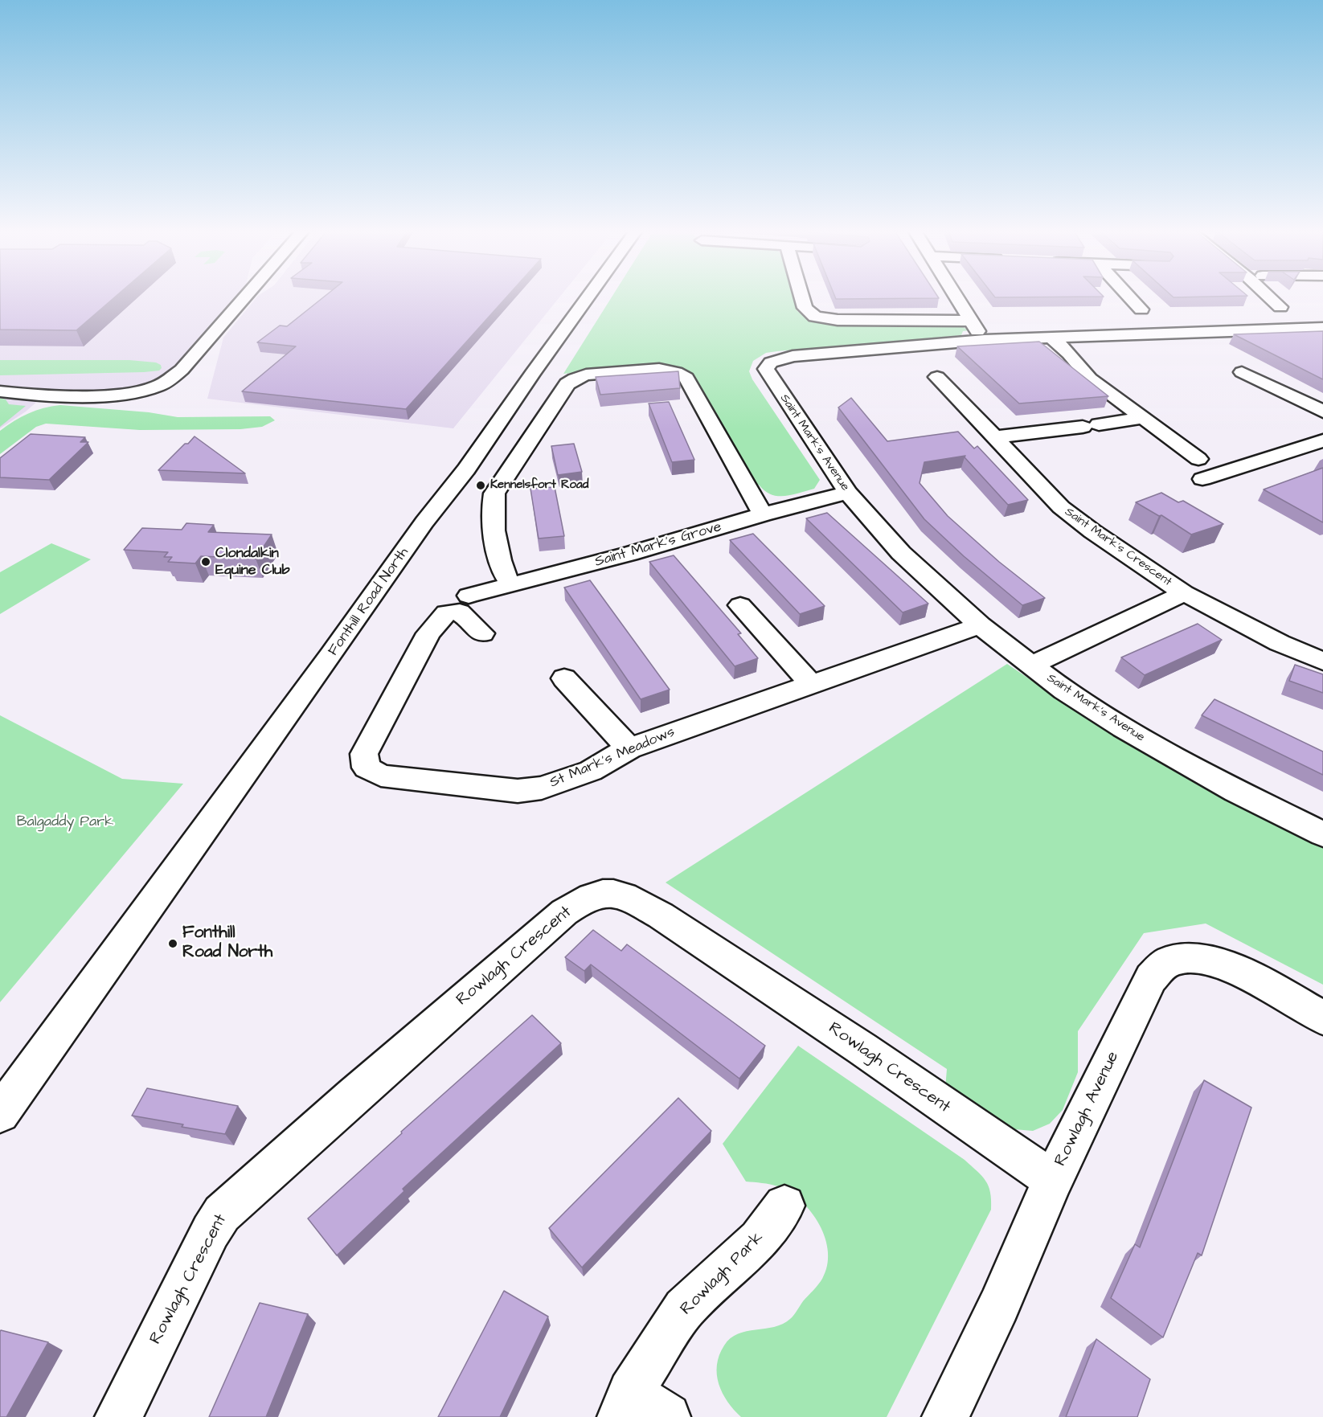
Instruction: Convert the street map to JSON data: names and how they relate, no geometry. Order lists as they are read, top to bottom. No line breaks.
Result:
{"streets":{"street":["Saint Mark's Avenue","Saint Mark's Grove","Saint Mark's Crescent","Fonthill Road North","St Mark's Meadows","Rowlagh Crescent","Rowlagh Avenue","Rowlagh Park"]},"crossings":[["Saint Mark's Avenue","Saint Mark's Grove"],["Saint Mark's Avenue","Saint Mark's Crescent"],["Saint Mark's Avenue","St Mark's Meadows"],["Rowlagh Crescent","Rowlagh Avenue"]],"parks":["Balgaddy Park"],"places":["Kennelsfort Road","Clondalkin Equine Club","Fonthill Road North"]}
